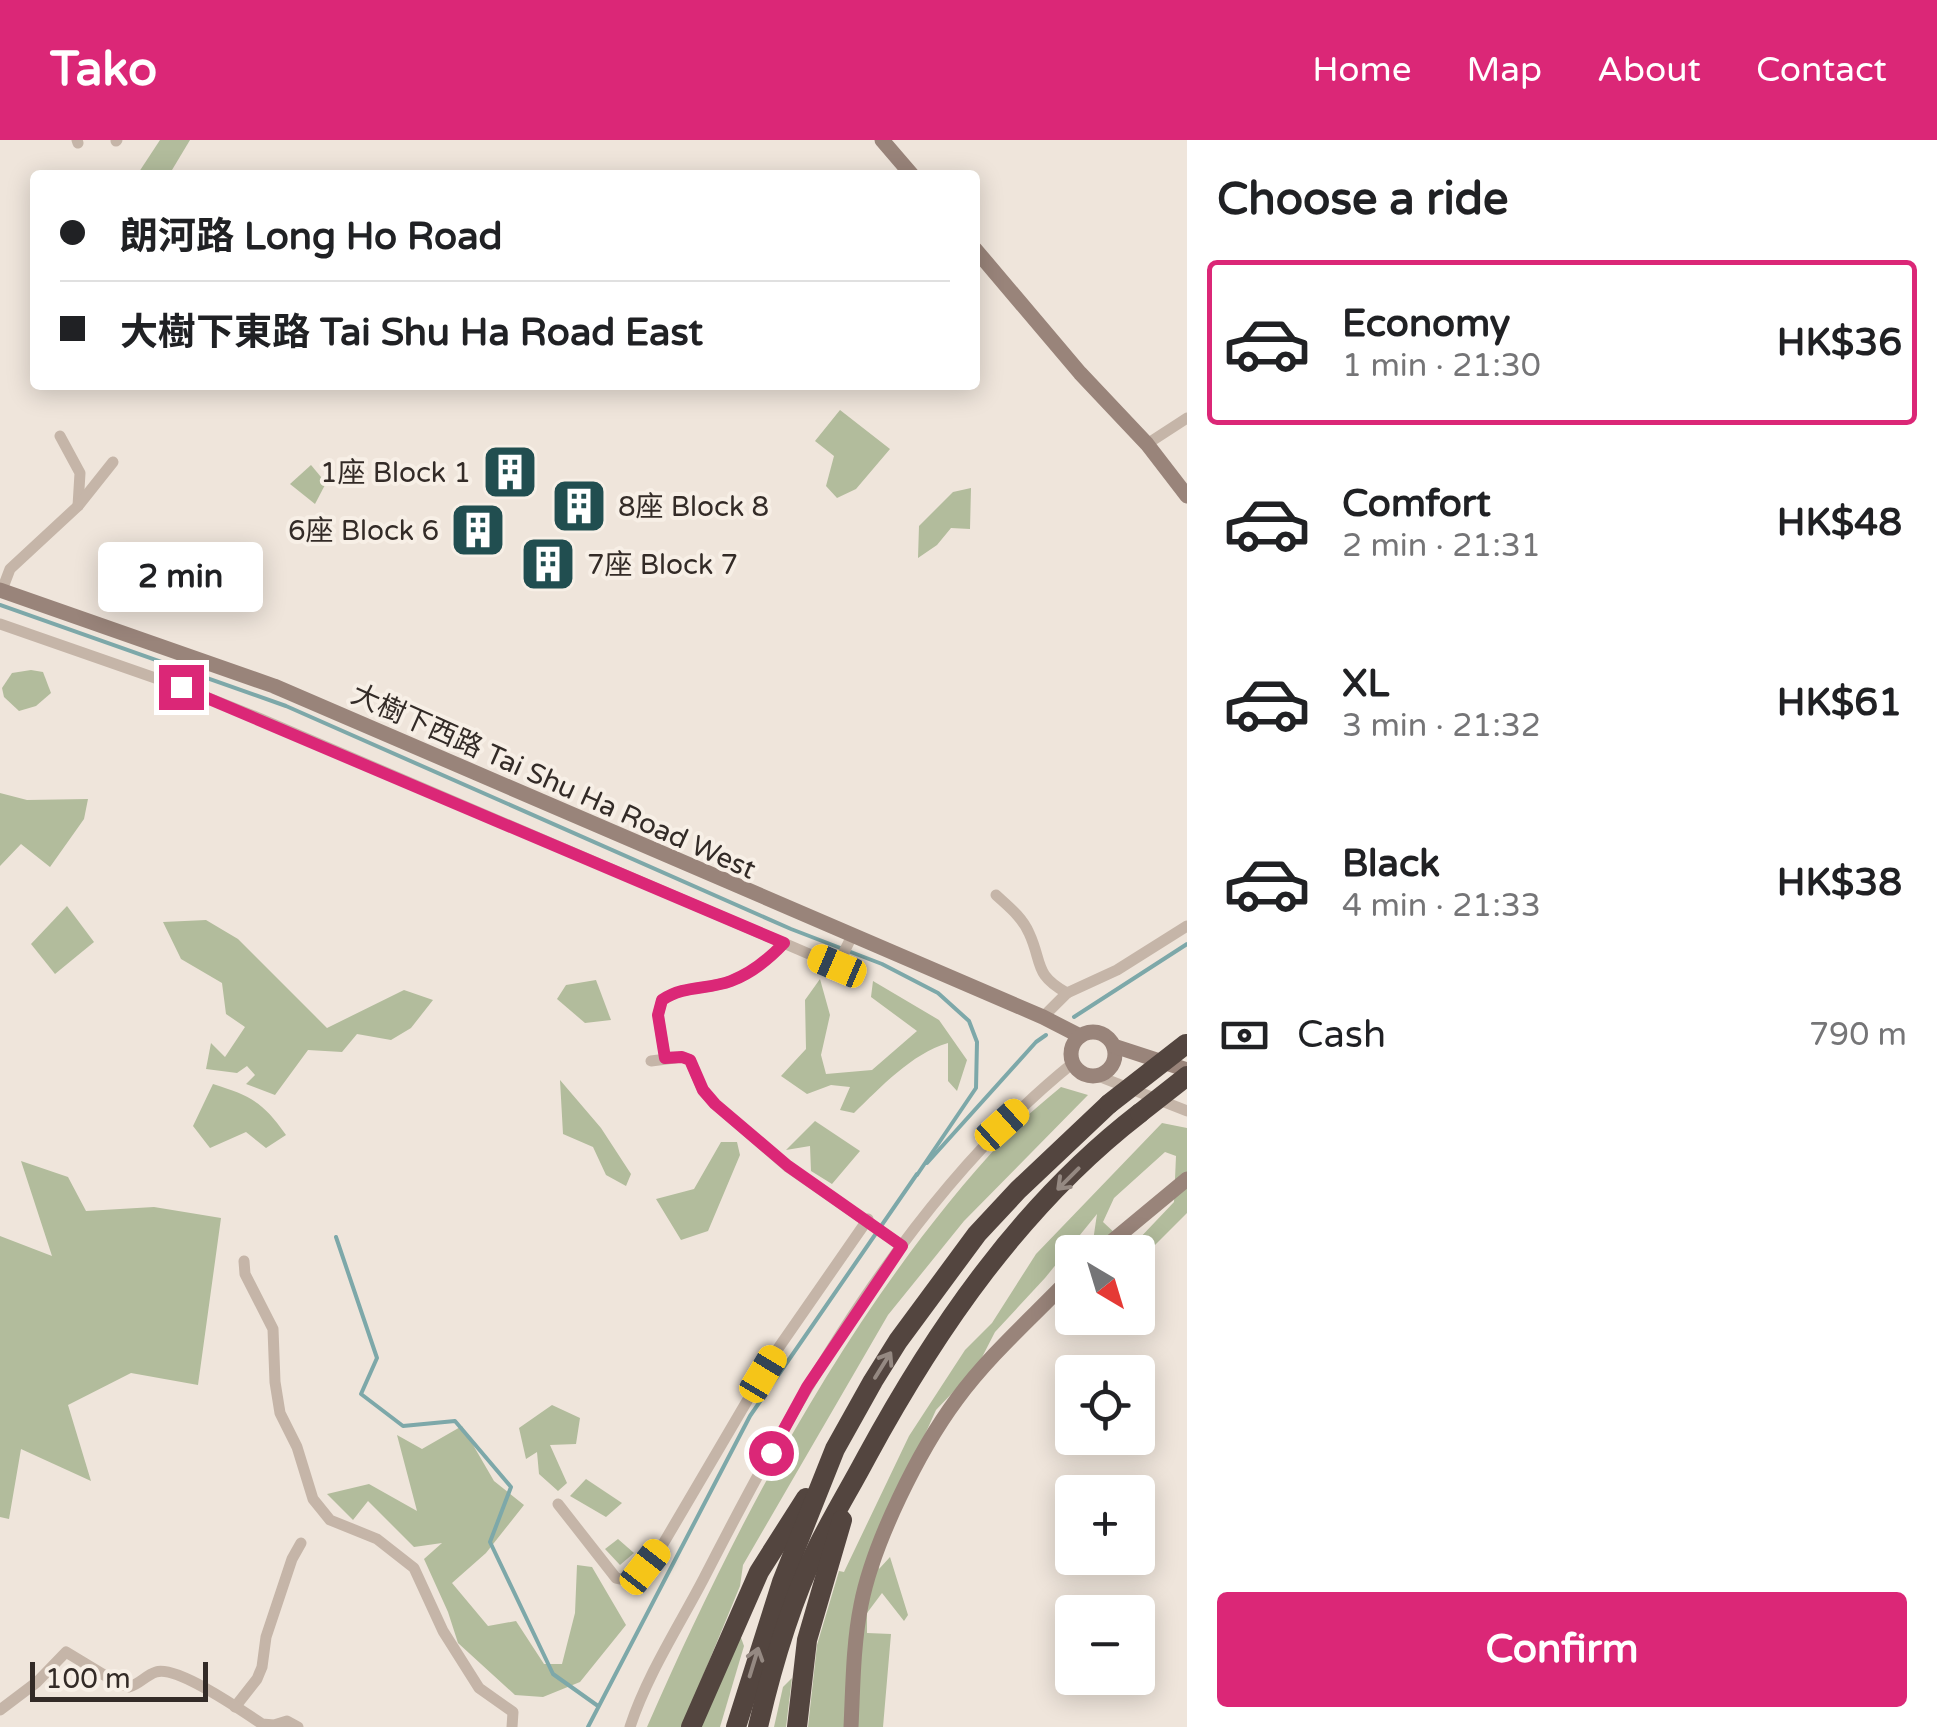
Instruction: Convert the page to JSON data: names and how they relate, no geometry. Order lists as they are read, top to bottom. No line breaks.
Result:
{"streets":{"street":["大樹下西路 Tai Shu Ha Road West"]},"places":{"building":["1座 Block 1","8座 Block 8","6座 Block 6","7座 Block 7"]},"scale_bar":"100 m","north":"bottom right","page":{"header":"Tako","nav":["Home","Map","About","Contact"],"heading":"Choose a ride","banner":["朗河路 Long Ho Road","大樹下東路 Tai Shu Ha Road East"],"list":[{"name":"Economy","note":"1 min · 21:30","value":"HK$36"},{"name":"Comfort","note":"2 min · 21:31","value":"HK$48"},{"name":"XL","note":"3 min · 21:32","value":"HK$61"},{"name":"Black","note":"4 min · 21:33","value":"HK$38"}],"bubble":"2 min","pay":["Cash","790 m"],"map_buttons":["+","−"],"buttons":"Confirm","scale":"100 m"}}
